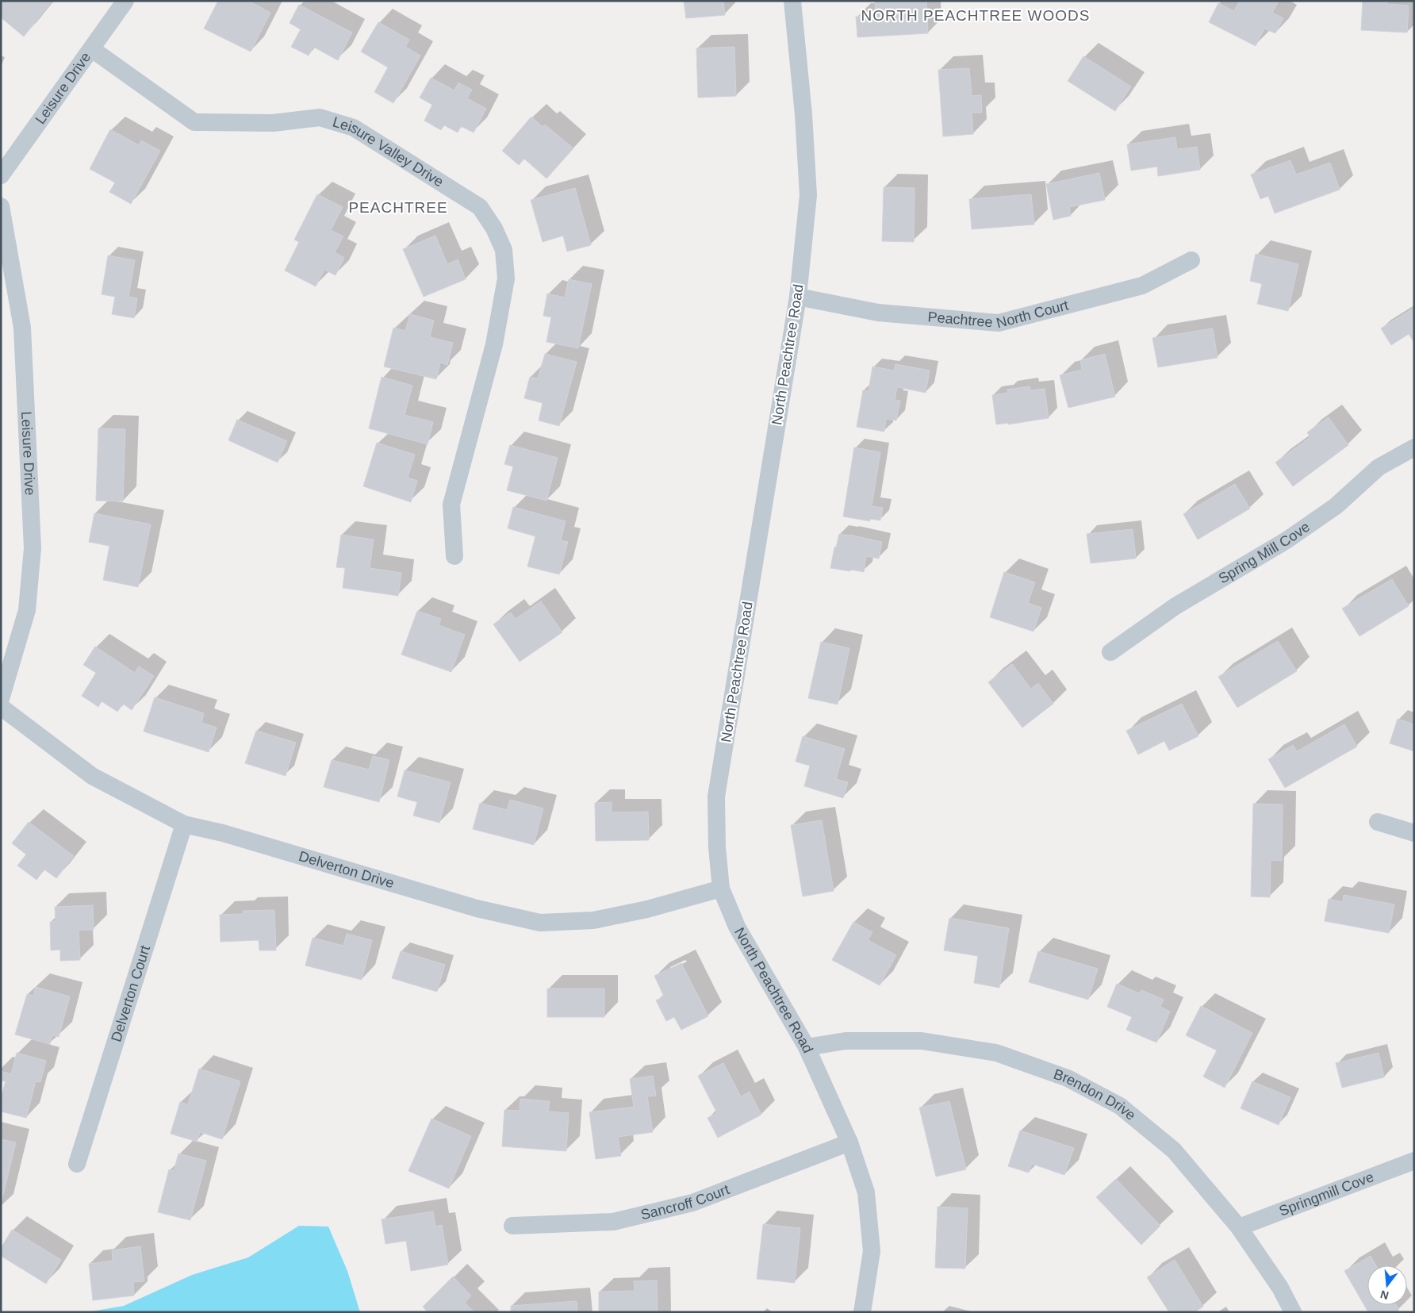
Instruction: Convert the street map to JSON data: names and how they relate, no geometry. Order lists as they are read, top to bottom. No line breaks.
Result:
{"streets":{"street":["Leisure Drive","Leisure Valley Drive","Peachtree North Court","North Peachtree Road","Spring Mill Cove","Delverton Drive","Delverton Court","Brendon Drive","Springmill Cove","Sancroff Court"]},"crossings":[["Leisure Drive","Leisure Valley Drive"],["Peachtree North Court","North Peachtree Road"],["North Peachtree Road","Delverton Drive"],["North Peachtree Road","Brendon Drive"],["North Peachtree Road","Sancroff Court"],["Delverton Drive","Delverton Court"],["Brendon Drive","Springmill Cove"]],"districts":["NORTH PEACHTREE WOODS","PEACHTREE"],"north":"bottom"}
